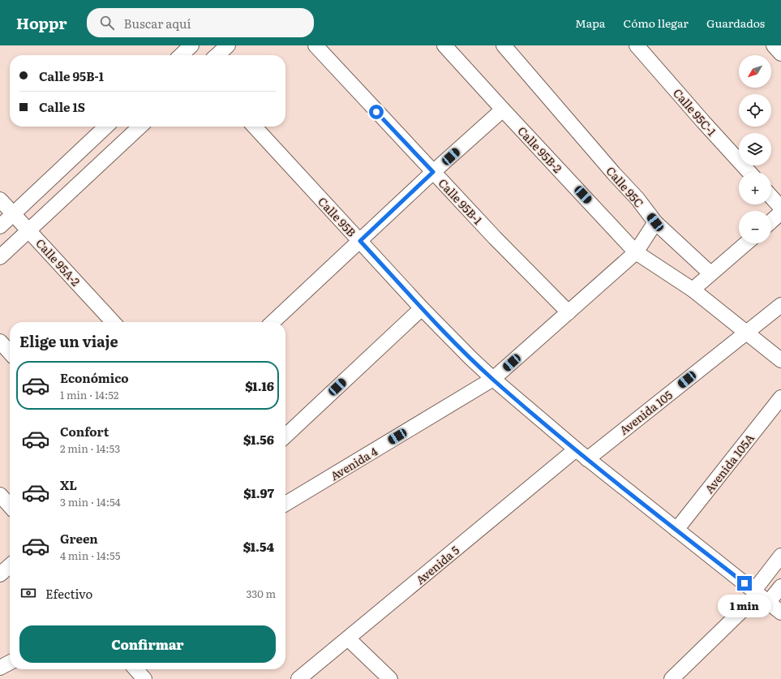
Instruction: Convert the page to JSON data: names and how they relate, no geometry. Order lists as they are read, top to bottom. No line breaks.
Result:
{"streets":{"street":["Calle 95C-1","Calle 95B-2","Calle 95C","Calle 95B-1","Calle 95B","Calle 95A-2","Avenida 105","Avenida 4","Avenida 105A","Avenida 5"]},"crossings":[["Calle 95B-2","Avenida 4"],["Calle 95B-1","Avenida 4"],["Calle 95B","Avenida 105"],["Calle 95B","Avenida 4"],["Calle 95B","Avenida 105A"],["Calle 95B","Avenida 5"]],"north":"bottom left","page":{"header":"Hoppr","search":"Buscar aquí","nav":["Mapa","Cómo llegar","Guardados"],"map_buttons":["+","−"],"banner":["Calle 95B-1","Calle 1S"],"heading":"Elige un viaje","list":[{"name":"Económico","note":"1 min · 14:52","value":"$1.16"},{"name":"Confort","note":"2 min · 14:53","value":"$1.56"},{"name":"XL","note":"3 min · 14:54","value":"$1.97"},{"name":"Green","note":"4 min · 14:55","value":"$1.54"}],"pay":["Efectivo","330 m"],"bubble":"1 min","buttons":"Confirmar"}}
